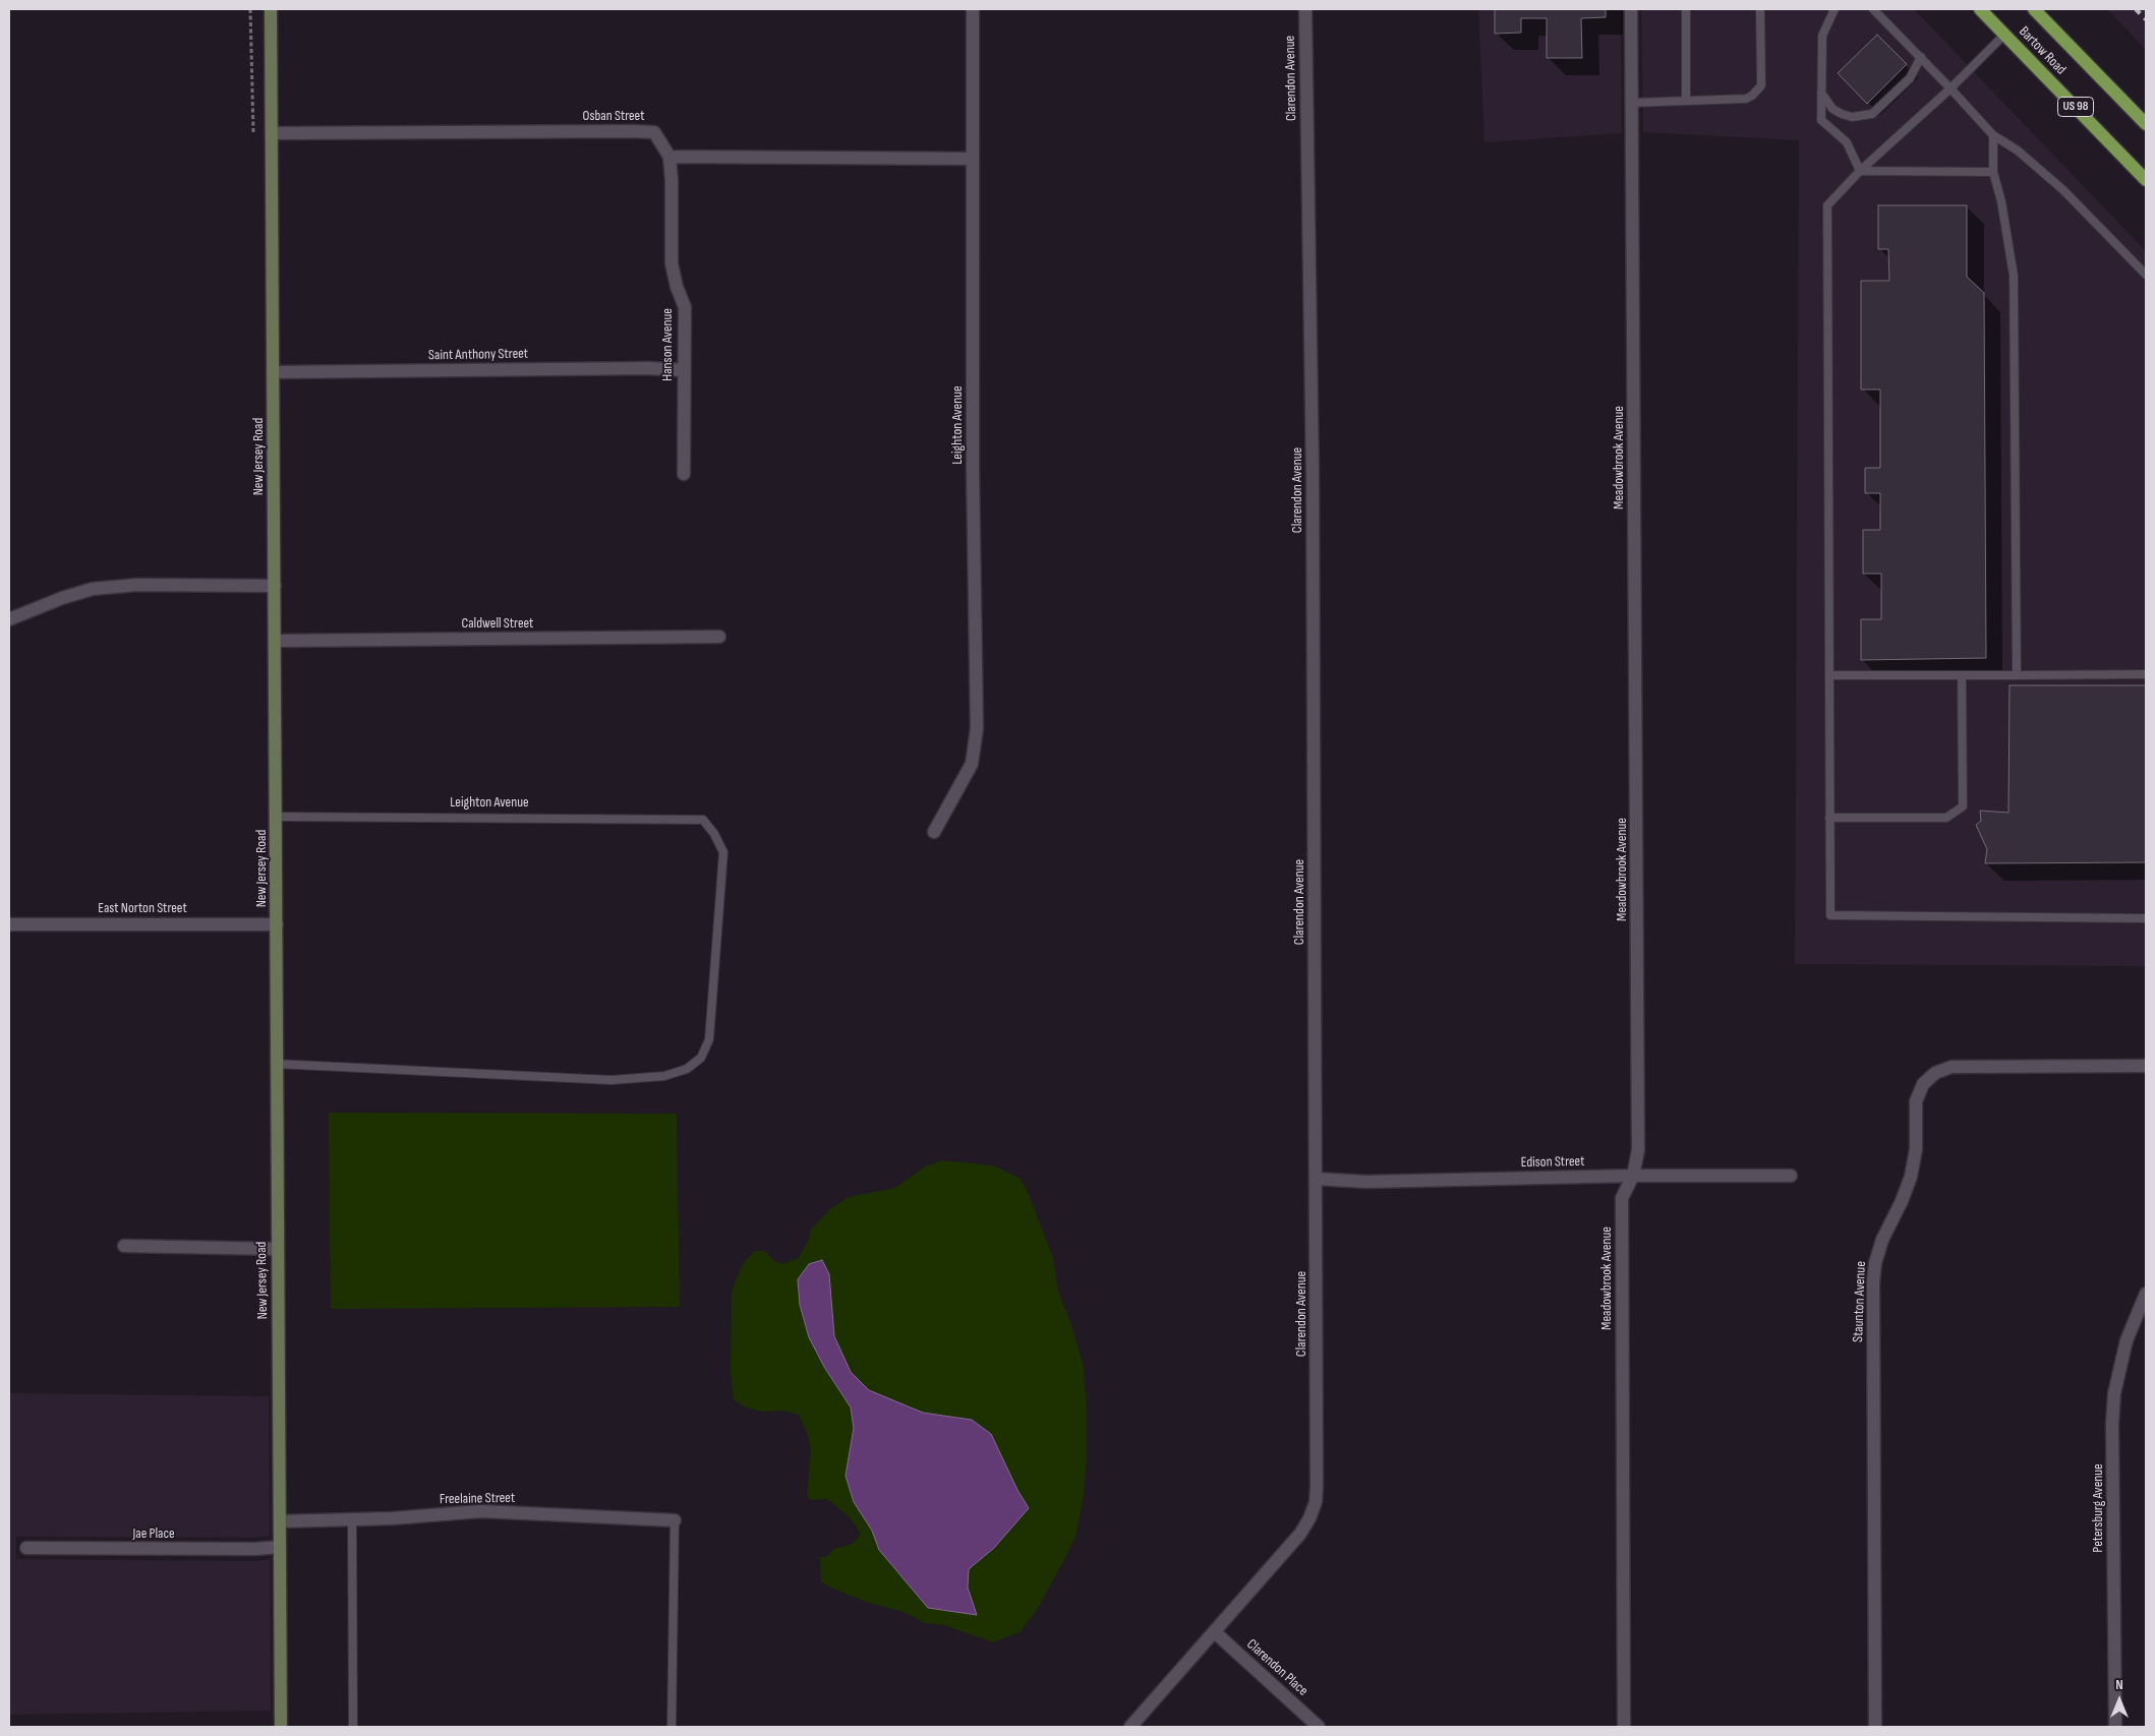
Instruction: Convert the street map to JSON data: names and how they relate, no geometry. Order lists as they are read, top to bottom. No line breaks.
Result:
{"streets":{"main road":["Bartow Road","US 98"],"street":["Clarendon Avenue","Osban Street","Hanson Avenue","Saint Anthony Street","Leighton Avenue","New Jersey Road","Meadowbrook Avenue","Caldwell Street","East Norton Street","Edison Street","Staunton Avenue","Freelaine Street","Petersburg Avenue","Jae Place","Clarendon Place"]},"crossings":[["Clarendon Avenue","Edison Street"],["Clarendon Avenue","Clarendon Place"],["Osban Street","Hanson Avenue"],["Osban Street","New Jersey Road"],["Hanson Avenue","Saint Anthony Street"],["Saint Anthony Street","New Jersey Road"],["Leighton Avenue","New Jersey Road"],["New Jersey Road","Caldwell Street"],["New Jersey Road","East Norton Street"],["New Jersey Road","Freelaine Street"],["New Jersey Road","Jae Place"],["Meadowbrook Avenue","Edison Street"]],"north":"top"}
